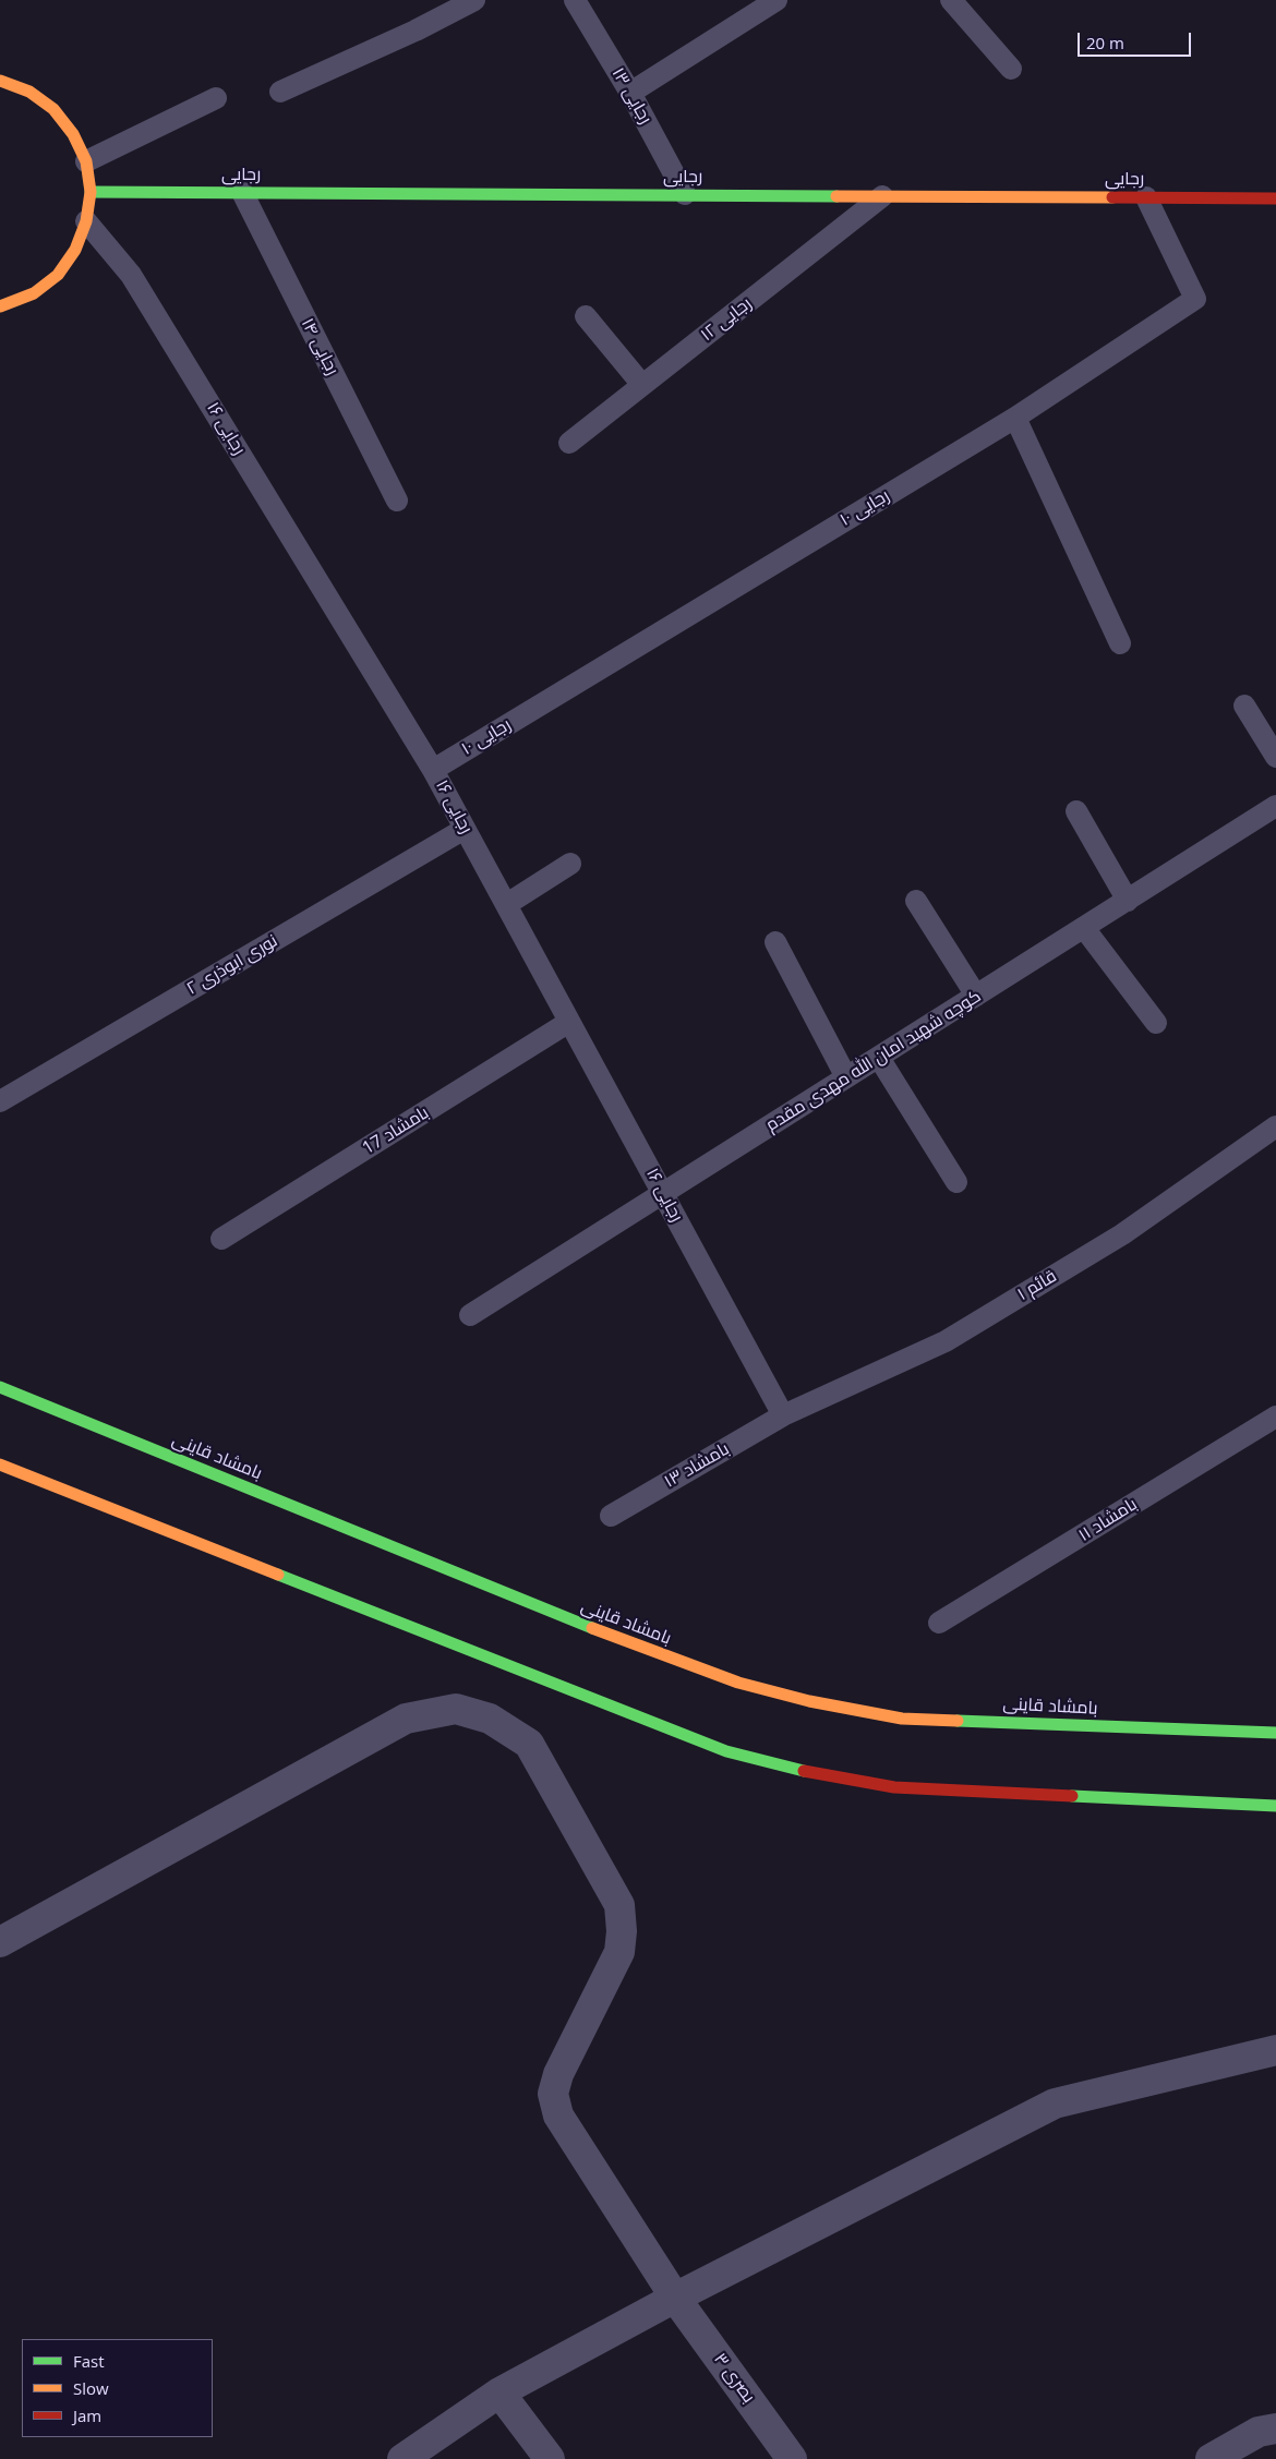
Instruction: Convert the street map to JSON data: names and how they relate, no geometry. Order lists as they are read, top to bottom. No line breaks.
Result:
{"streets":{"main road":["رجایی","بامشاد قاینی"],"street":["بصری ۳"],"lane":["رجایی ۱۳","رجایی ۱۲","رجایی ۱۴","رجایی ۱۶","رجایی ۱۰","نوری ابوذری ۲","کوچه شهید امان الله مهدی مقدم","بامشاد 17","قائم ۱","بامشاد ۱۳","بامشاد ۱۱"]},"crossings":[["رجایی ۱۳","رجایی"],["رجایی","رجایی ۱۲"],["رجایی","رجایی ۱۴"],["رجایی","رجایی ۱۰"],["رجایی ۱۶","رجایی ۱۰"],["رجایی ۱۶","نوری ابوذری ۲"],["رجایی ۱۶","کوچه شهید امان الله مهدی مقدم"],["رجایی ۱۶","بامشاد 17"],["رجایی ۱۶","قائم ۱"],["رجایی ۱۶","بامشاد ۱۳"],["قائم ۱","بامشاد ۱۳"]],"legend":["Fast","Slow","Jam"],"scale_bar":"20 m"}
